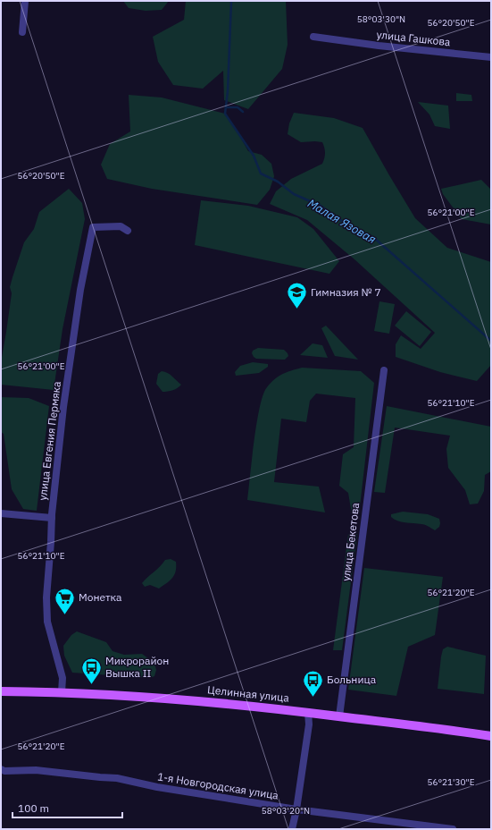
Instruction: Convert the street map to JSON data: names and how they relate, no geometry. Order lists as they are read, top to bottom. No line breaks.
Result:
{"streets":{"main road":["Целинная улица"],"street":["улица Гашкова","улица Евгения Пермяка","улица Бекетова","1-я Новгородская улица"]},"crossings":[["улица Евгения Пермяка","Целинная улица"],["улица Бекетова","Целинная улица"]],"water":["Малая Язовая"],"places":{"school or university":["Гимназия № 7"],"supermarket":["Монетка"],"bus stop":["Микрорайон Вышка II","Больница"]},"scale_bar":"100 m","coordinates":["58°03'30\"N","56°20'50\"E","56°21'00\"E","56°21'10\"E","56°21'20\"E","56°21'30\"E","58°03'20\"N"]}
